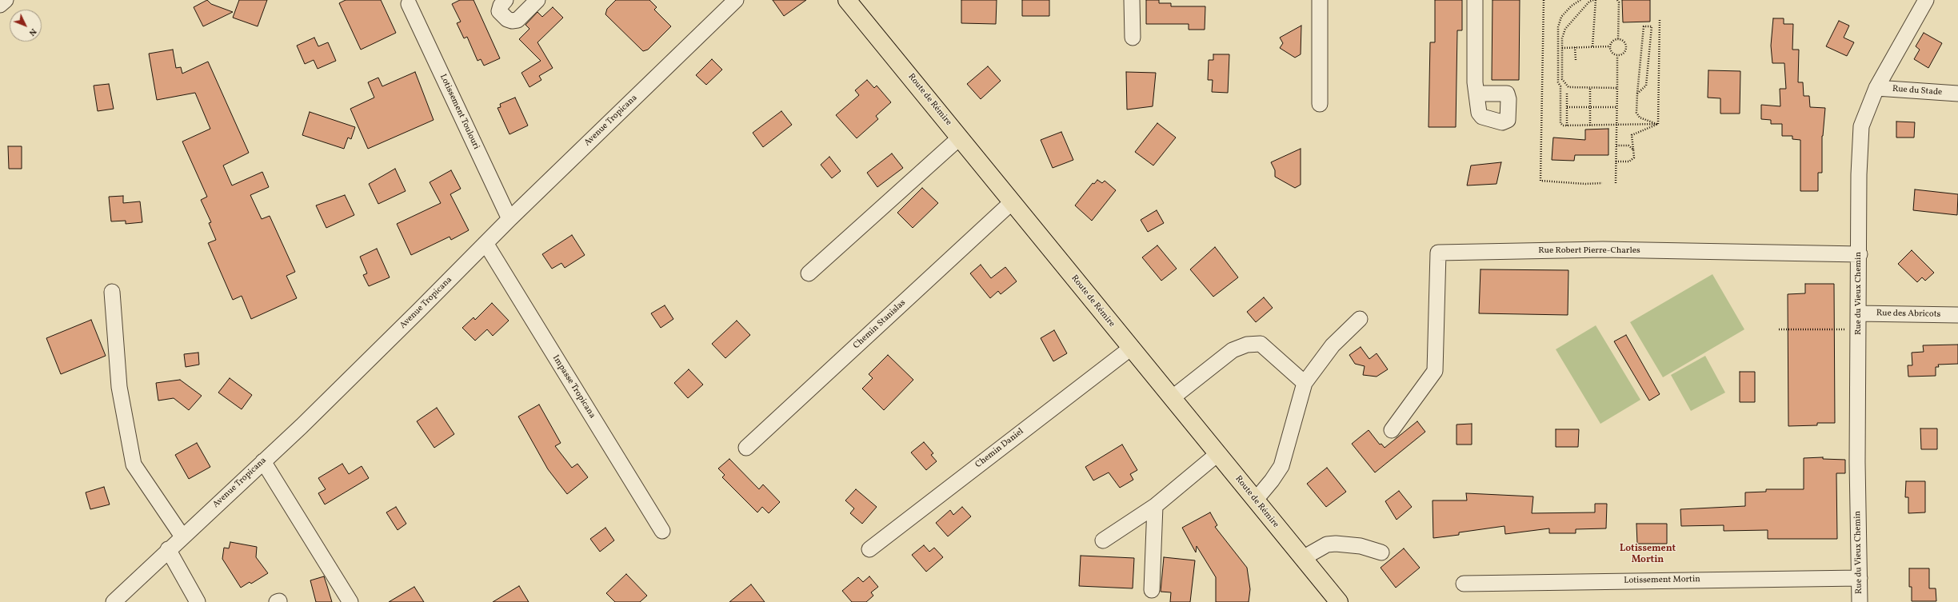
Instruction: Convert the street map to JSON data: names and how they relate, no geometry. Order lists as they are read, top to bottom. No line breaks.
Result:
{"streets":{"main road":["Route de Rémire"],"street":["Rue du Stade","Lotissement Toulouri","Avenue Tropicana","Rue Robert Pierre-Charles","Rue du Vieux Chemin","Rue des Abricots","Chemin Stanislas","Impasse Tropicana","Chemin Daniel","Lotissement Mortin"]},"crossings":[["Rue du Stade","Rue du Vieux Chemin"],["Route de Rémire","Chemin Stanislas"],["Route de Rémire","Chemin Daniel"],["Lotissement Toulouri","Avenue Tropicana"],["Avenue Tropicana","Impasse Tropicana"],["Rue Robert Pierre-Charles","Rue du Vieux Chemin"],["Rue du Vieux Chemin","Rue des Abricots"],["Rue du Vieux Chemin","Lotissement Mortin"]],"districts":["Lotissement Mortin"],"north":"bottom right"}
